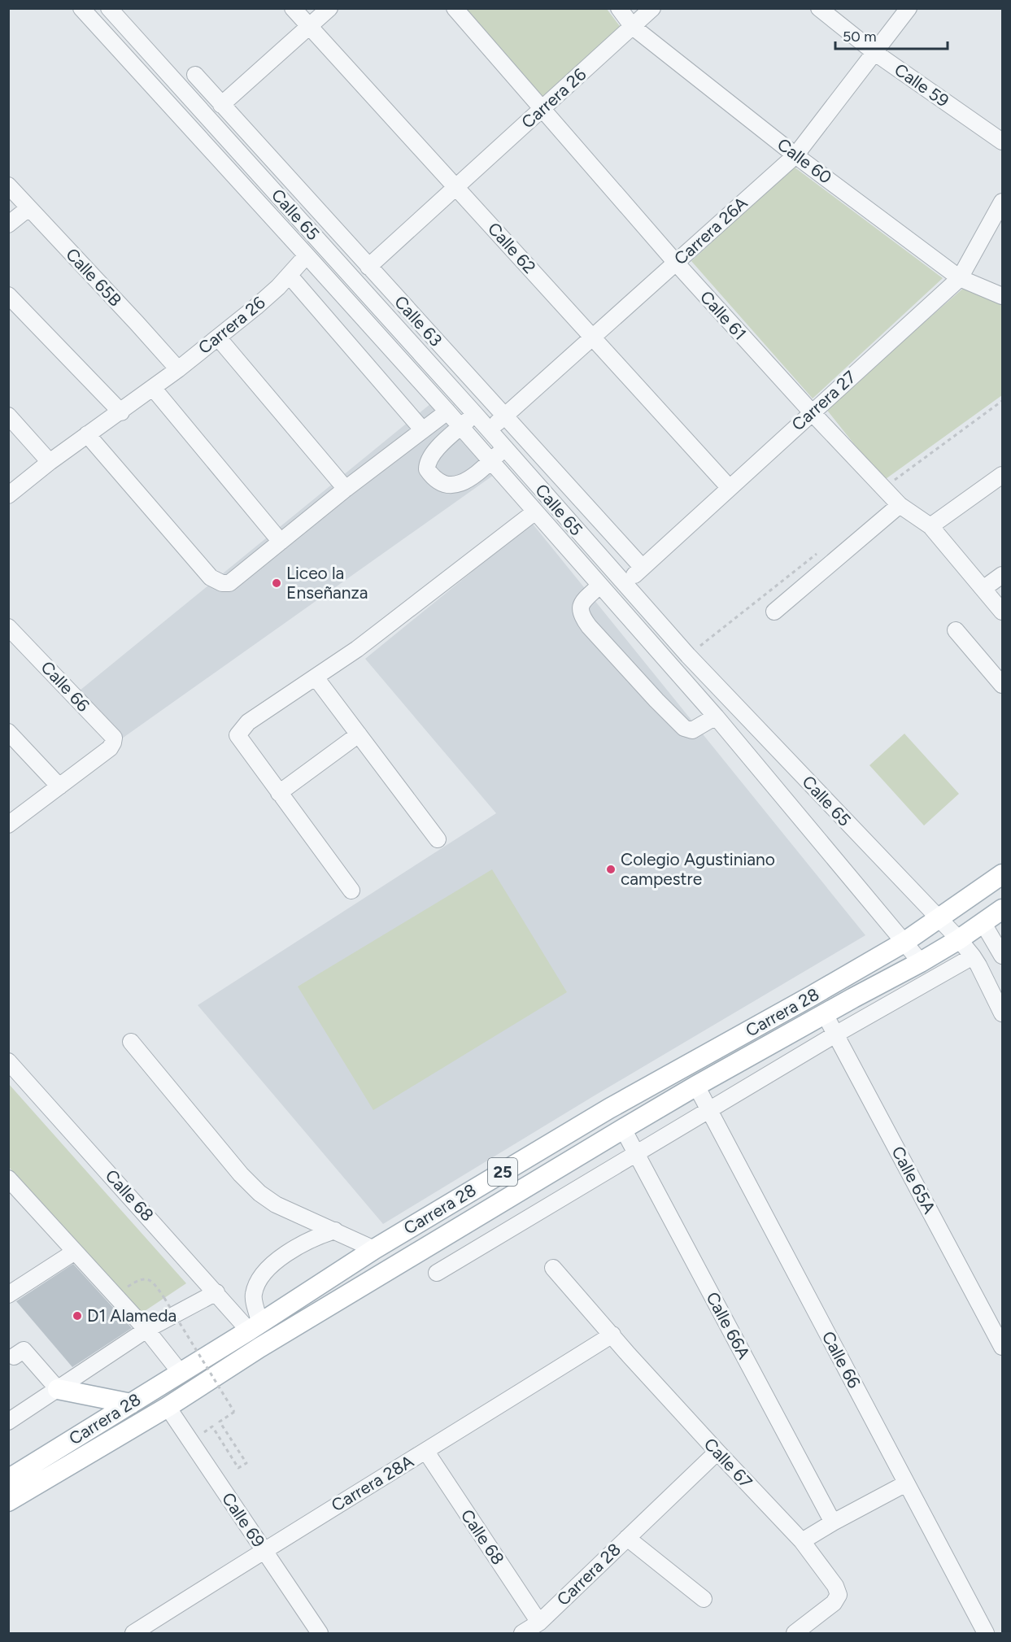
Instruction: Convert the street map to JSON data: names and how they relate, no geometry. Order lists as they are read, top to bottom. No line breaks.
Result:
{"streets":{"main road":["Carrera 28","25"],"street":["Calle 59","Carrera 26","Calle 60","Calle 65","Carrera 26A","Calle 62","Calle 65B","Calle 61","Calle 63","Carrera 27","Calle 66","Calle 65A","Calle 68","Calle 66A","Calle 67","Carrera 28A","Calle 69"]},"crossings":[["Calle 59","Carrera 26A"],["Carrera 26","Calle 60"],["Carrera 26","Calle 65"],["Carrera 26","Calle 62"],["Carrera 26","Calle 65B"],["Carrera 26","Calle 61"],["Carrera 26","Calle 63"],["Calle 60","Carrera 26A"],["Calle 60","Carrera 27"],["Calle 65","Carrera 26A"],["Calle 65","Carrera 27"],["Calle 65","Carrera 28"],["Carrera 26A","Calle 62"],["Carrera 26A","Calle 61"],["Carrera 26A","Calle 63"],["Calle 62","Carrera 27"],["Calle 61","Carrera 27"],["Calle 63","Carrera 27"],["Calle 66","Carrera 28"],["Carrera 28","Calle 65A"],["Carrera 28","Calle 68"],["Carrera 28","Calle 66A"],["Carrera 28","Calle 67"],["Carrera 28","Calle 69"],["Calle 68","Carrera 28A"],["Calle 67","Carrera 28A"],["Carrera 28A","Calle 69"]],"places":["Liceo la Enseñanza","Colegio Agustiniano campestre","D1 Alameda"],"scale_bar":"50 m"}
